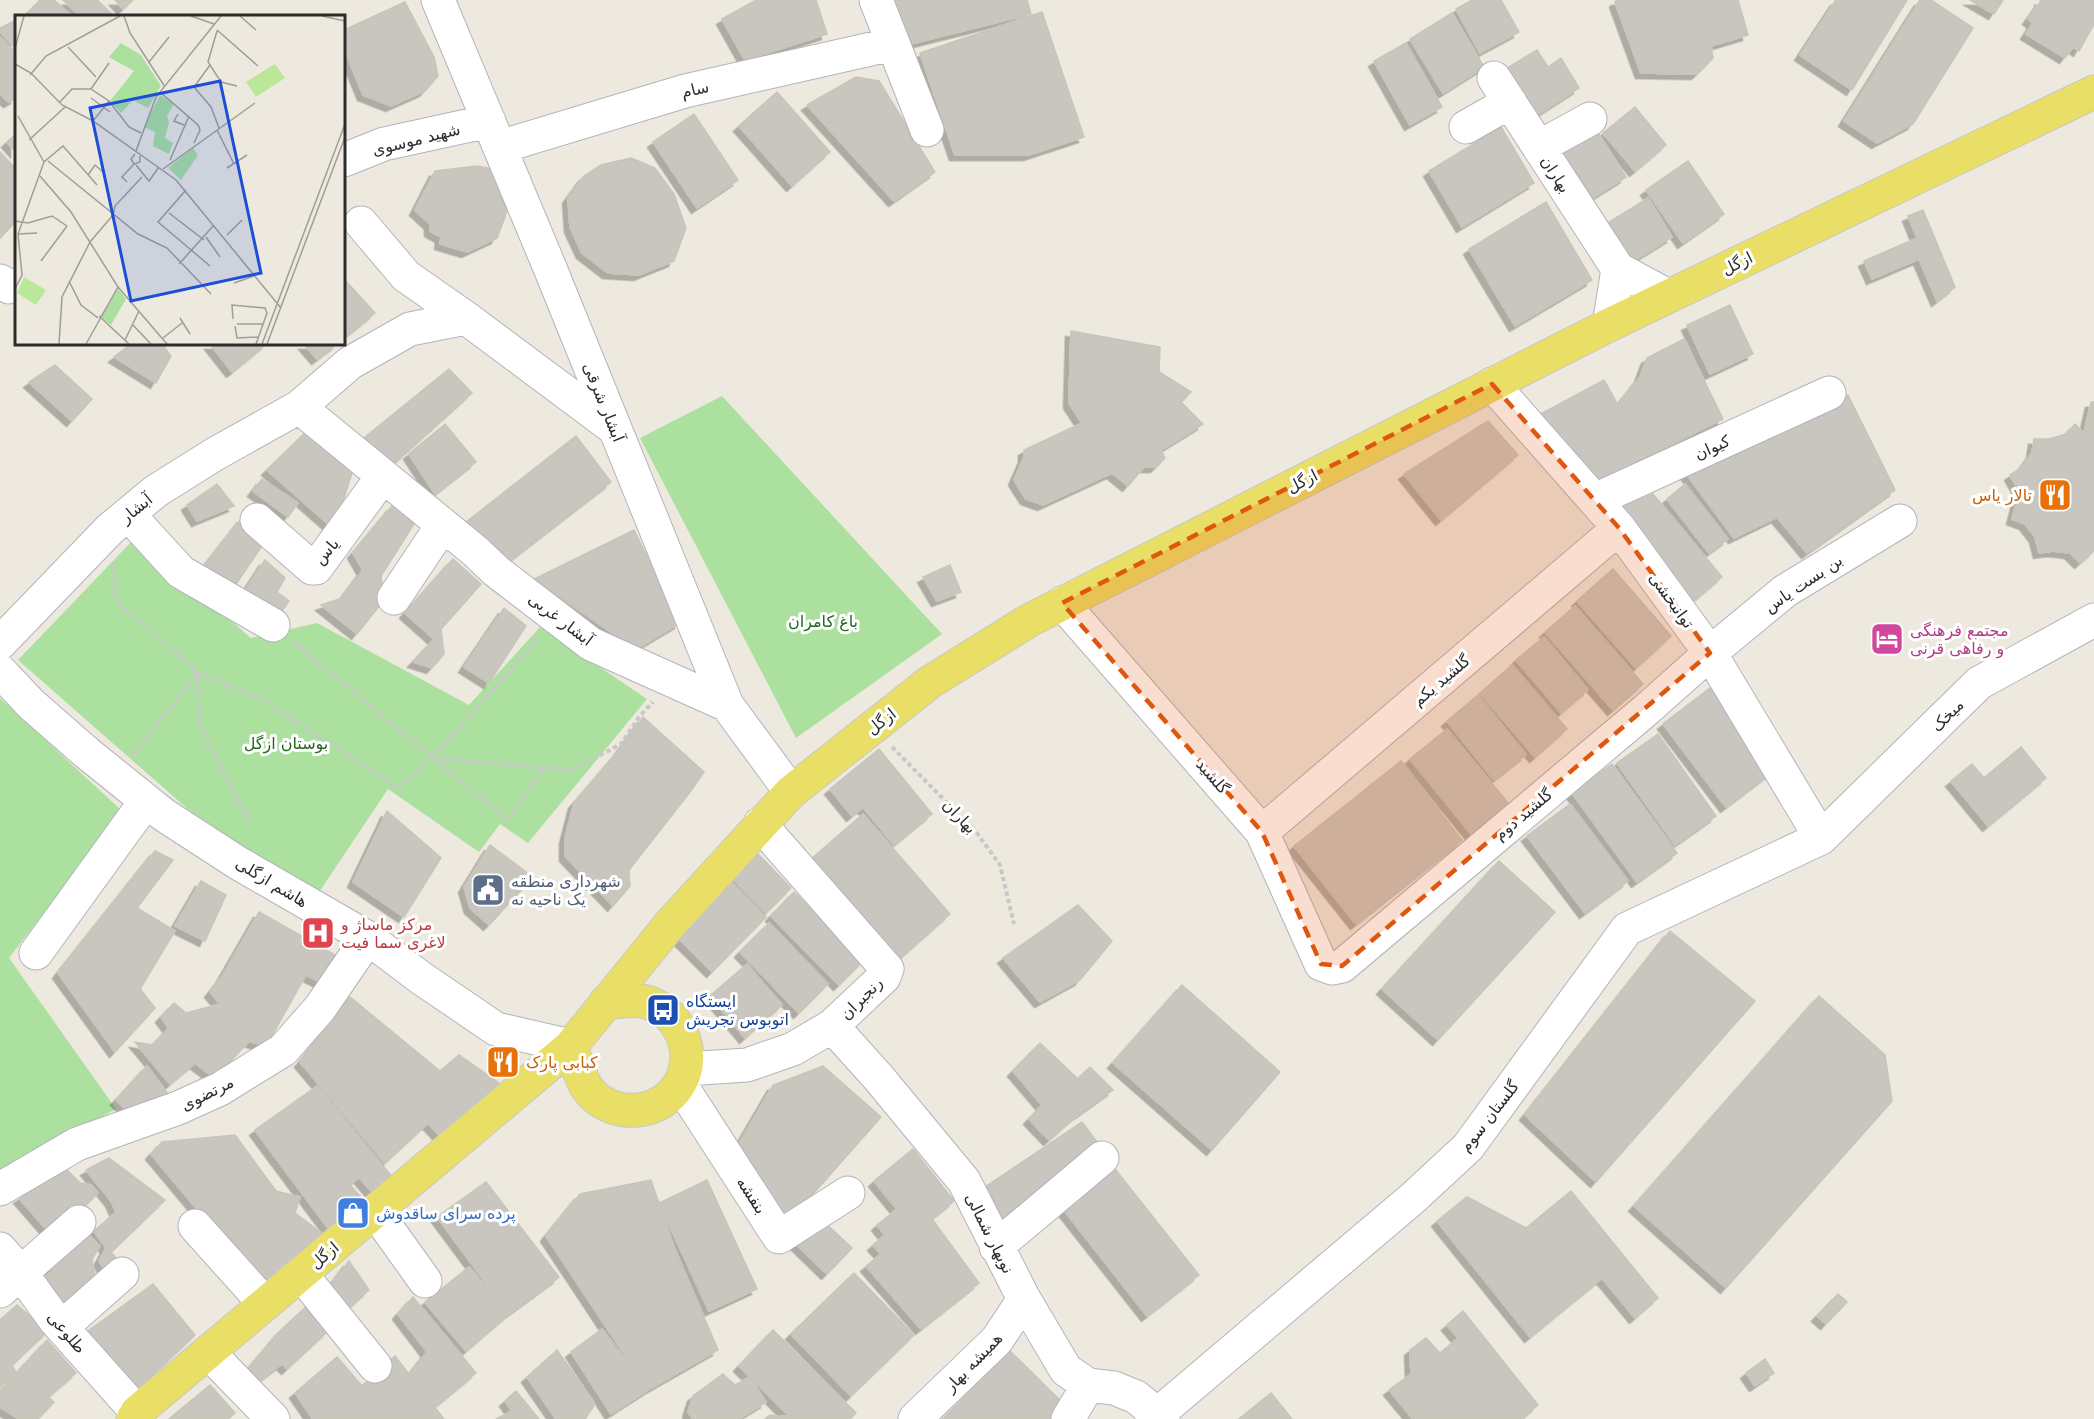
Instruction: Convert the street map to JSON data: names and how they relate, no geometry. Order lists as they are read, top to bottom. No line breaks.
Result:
{"streets":{"main road":["ازگل"],"street":["سام","شهید موسوی","بهاران","آبشار شرقی","کیوان","آبشار","یاس","بن بست یاس","توانبخشی","آبشار غربی","گلشيد يكم","میخک","گلشید","گلشيد دوم","هاشم ازگلی","رنجبران","مرتضوی","گلستان سوم","بنفشه","نوبهار شمالی","طلوعی","همیشه بهار"]},"crossings":[["سام","شهید موسوی"],["سام","آبشار شرقی"],["شهید موسوی","آبشار شرقی"],["بهاران","ازگل"],["ازگل","آبشار شرقی"],["ازگل","توانبخشی"],["ازگل","گلشید"],["ازگل","هاشم ازگلی"],["ازگل","رنجبران"],["ازگل","بنفشه"],["ازگل","طلوعی"],["آبشار شرقی","آبشار غربی"],["کیوان","توانبخشی"],["یاس","آبشار غربی"],["بن بست یاس","توانبخشی"],["بن بست یاس","گلشيد دوم"],["توانبخشی","گلشيد يكم"],["توانبخشی","میخک"],["توانبخشی","گلشيد دوم"],["توانبخشی","گلستان سوم"],["گلشيد يكم","گلشید"],["میخک","گلستان سوم"],["گلشید","گلشيد دوم"],["هاشم ازگلی","رنجبران"],["هاشم ازگلی","مرتضوی"],["هاشم ازگلی","بنفشه"],["رنجبران","بنفشه"],["رنجبران","نوبهار شمالی"],["گلستان سوم","نوبهار شمالی"],["نوبهار شمالی","همیشه بهار"]],"parks":["باغ کامران","بوستان ازگل"],"places":{"restaurant":["تالار یاس","کبابی پارک"],"hotel":["مجتمع فرهنگی و رفاهی قرنی"],"public building":["شهرداری منطقه یک ناحیه نه"],"hospital":["مرکز ماساژ و لاغری سما فیت"],"bus stop":["ایستگاه اتوبوس تجریش"],"shop":["پرده سرای ساقدوش"]}}
